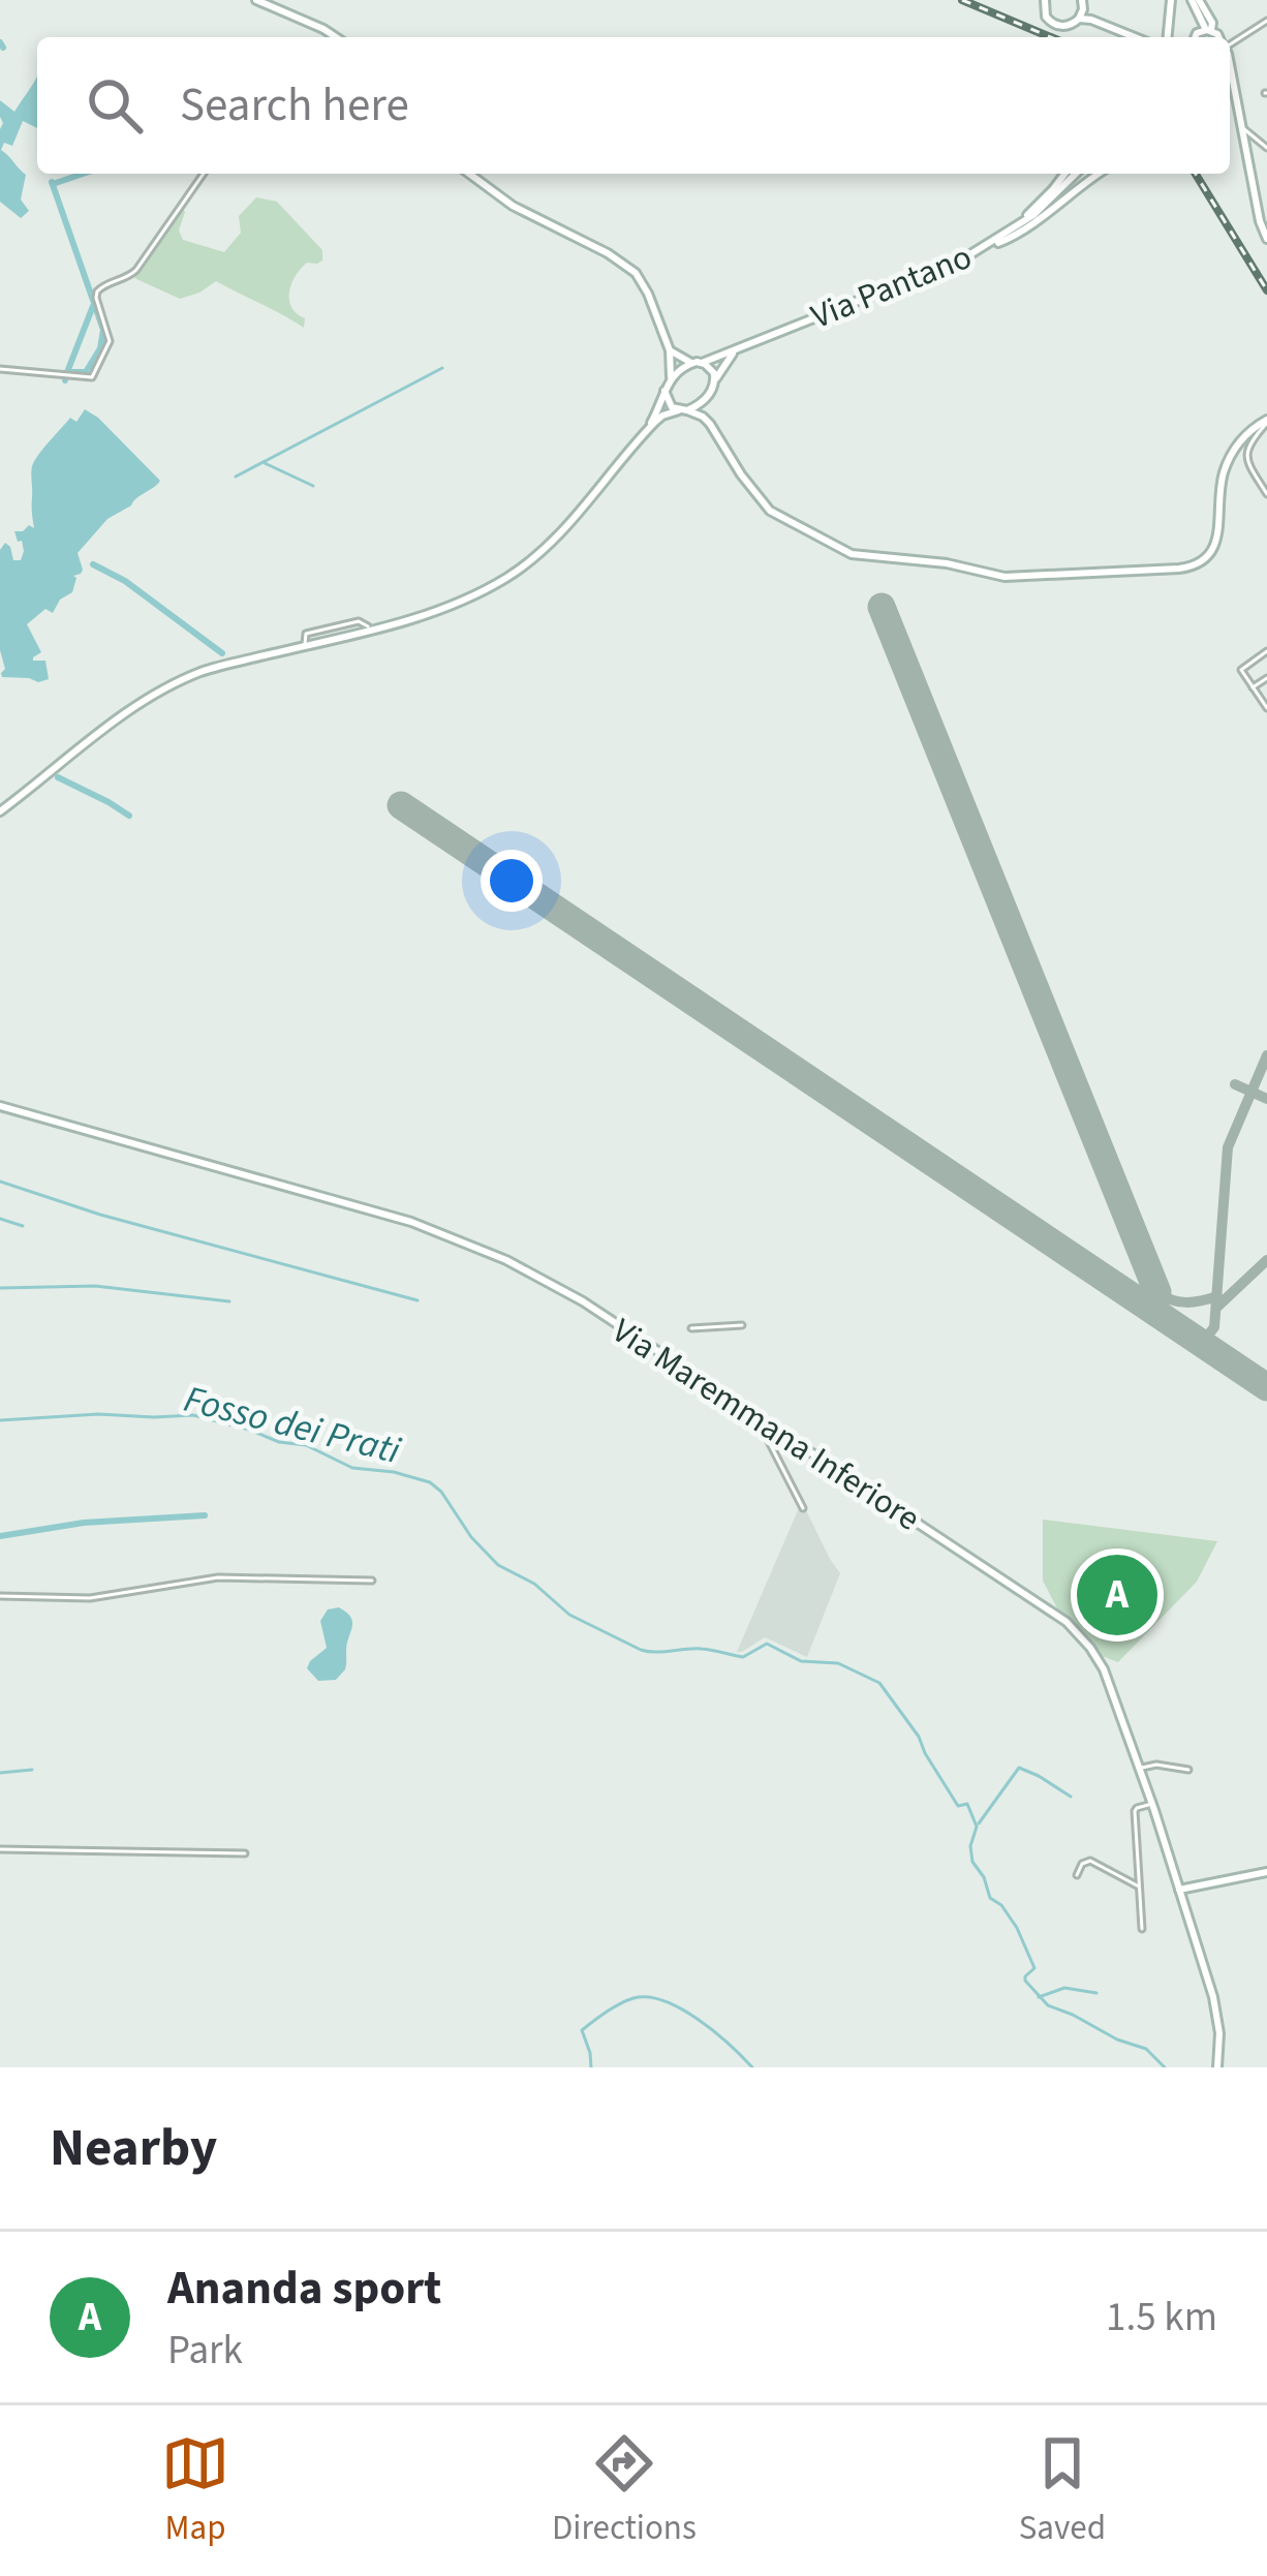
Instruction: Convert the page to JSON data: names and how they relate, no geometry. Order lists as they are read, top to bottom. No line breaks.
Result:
{"streets":{"main road":["Via Pantano","Via Maremmana Inferiore"]},"water":["Fosso dei Prati"],"page":{"search":"Search here","pins":"A","heading":"Nearby","list":[{"mark":"A","name":"Ananda sport","note":"Park","value":"1.5 km"}],"nav":["Map","Directions","Saved"]}}
